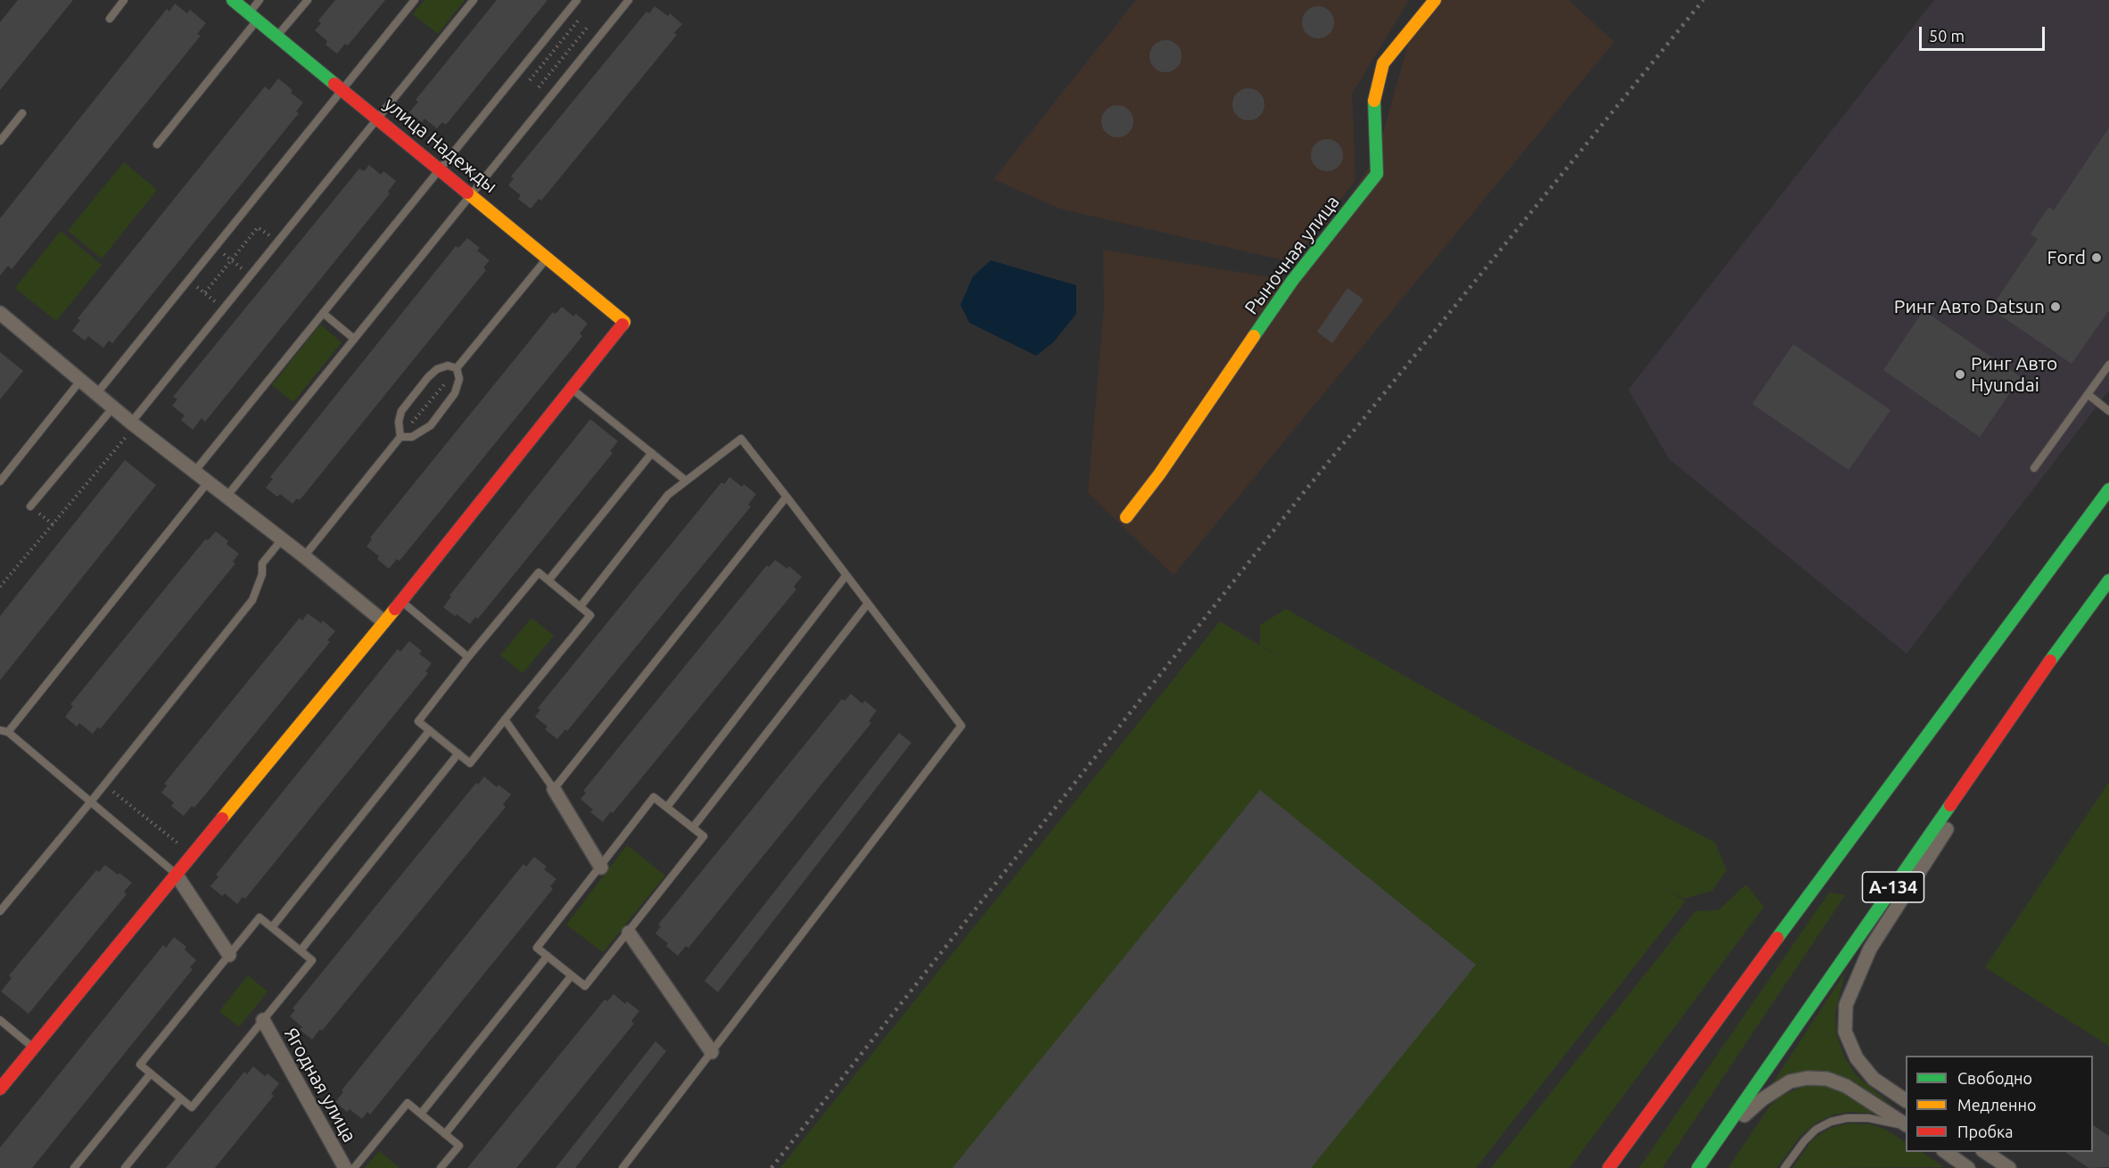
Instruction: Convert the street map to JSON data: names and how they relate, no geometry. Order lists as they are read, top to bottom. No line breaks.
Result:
{"streets":{"main road":["улица Надежды","Рыночная улица","А-134"],"street":["Ягодная улица"]},"places":["Ford","Ринг Авто Datsun","Ринг Авто Hyundai"],"legend":["Свободно","Медленно","Пробка"],"scale_bar":"50 m"}
